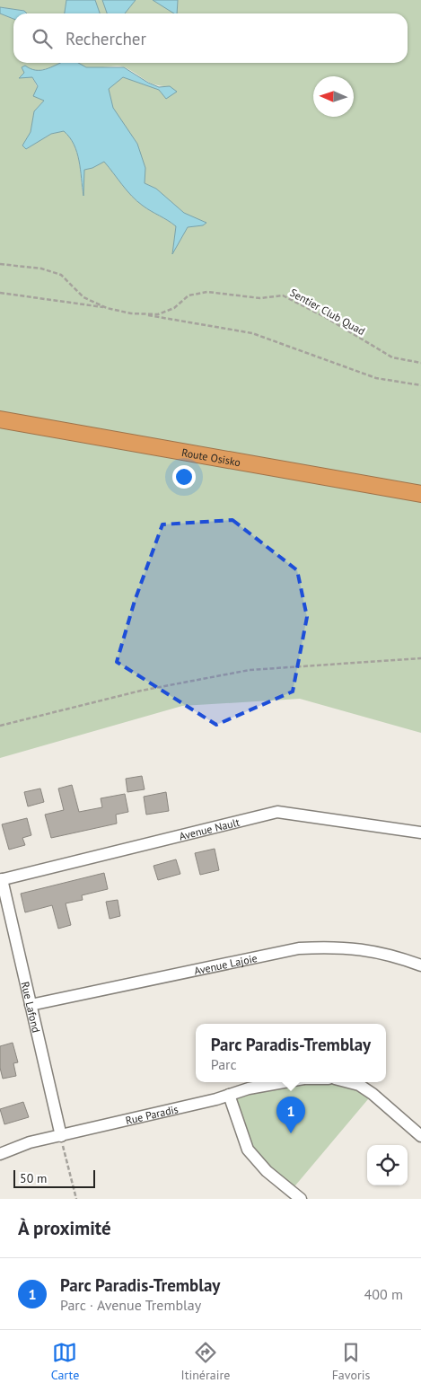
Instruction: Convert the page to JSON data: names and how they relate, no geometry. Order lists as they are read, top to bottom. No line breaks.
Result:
{"streets":{"highway":["Route Osisko"],"street":["Avenue Nault","Avenue Lajoie","Rue Lafond","Rue Paradis"],"path":["Sentier Club Quad"]},"crossings":[["Avenue Nault","Rue Lafond"],["Avenue Lajoie","Rue Lafond"],["Rue Lafond","Rue Paradis"]],"scale_bar":"50 m","north":"left","page":{"search":"Rechercher","popup":["Parc Paradis-Tremblay","Parc"],"pins":"1","scale":"50 m","heading":"À proximité","list":[{"mark":"1","name":"Parc Paradis-Tremblay","note":"Parc · Avenue Tremblay","value":"400 m"}],"nav":["Carte","Itinéraire","Favoris"]}}
